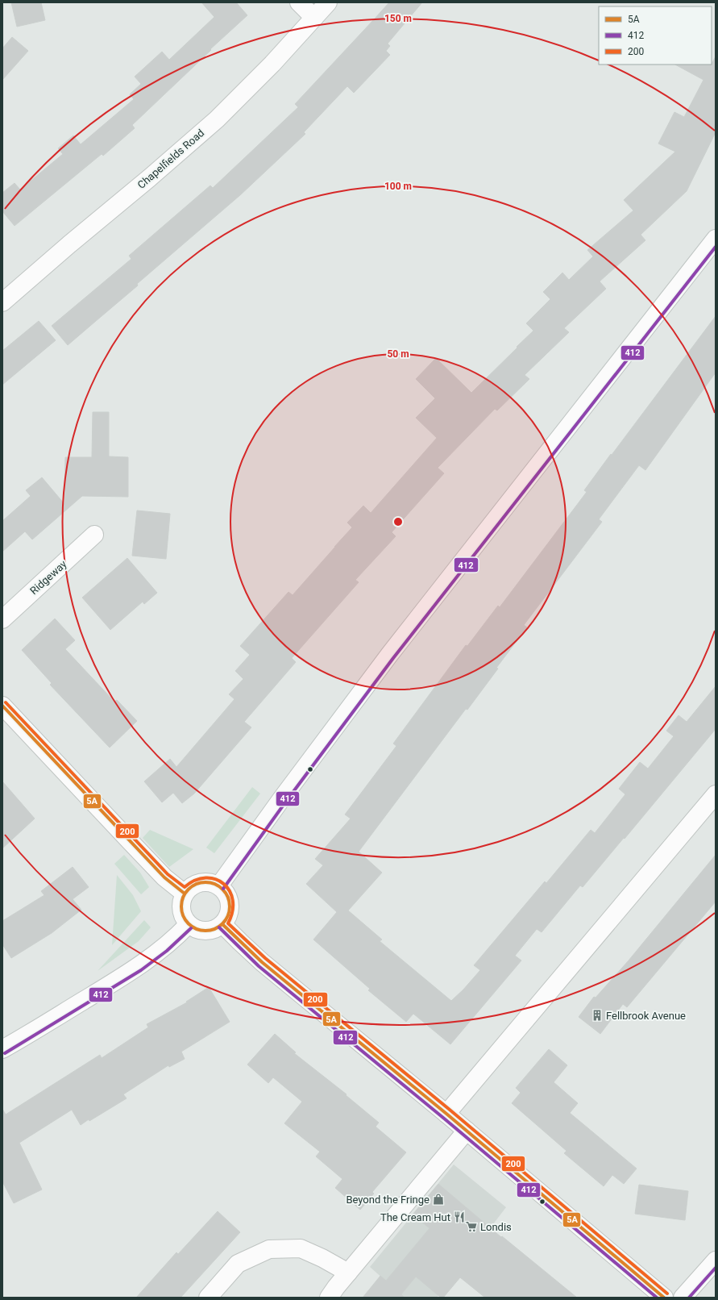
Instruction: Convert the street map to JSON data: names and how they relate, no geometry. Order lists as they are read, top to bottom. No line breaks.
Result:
{"streets":{"street":["Chapelfields Road","Ridgeway"]},"places":{"building":["Fellbrook Avenue"],"shop":["Beyond the Fringe"],"restaurant":["The Cream Hut"],"supermarket":["Londis"]},"lines":["transit line 412","transit line 200","transit line 5A"],"legend":["5A","412","200"],"rings":["150 m","100 m","50 m"]}
